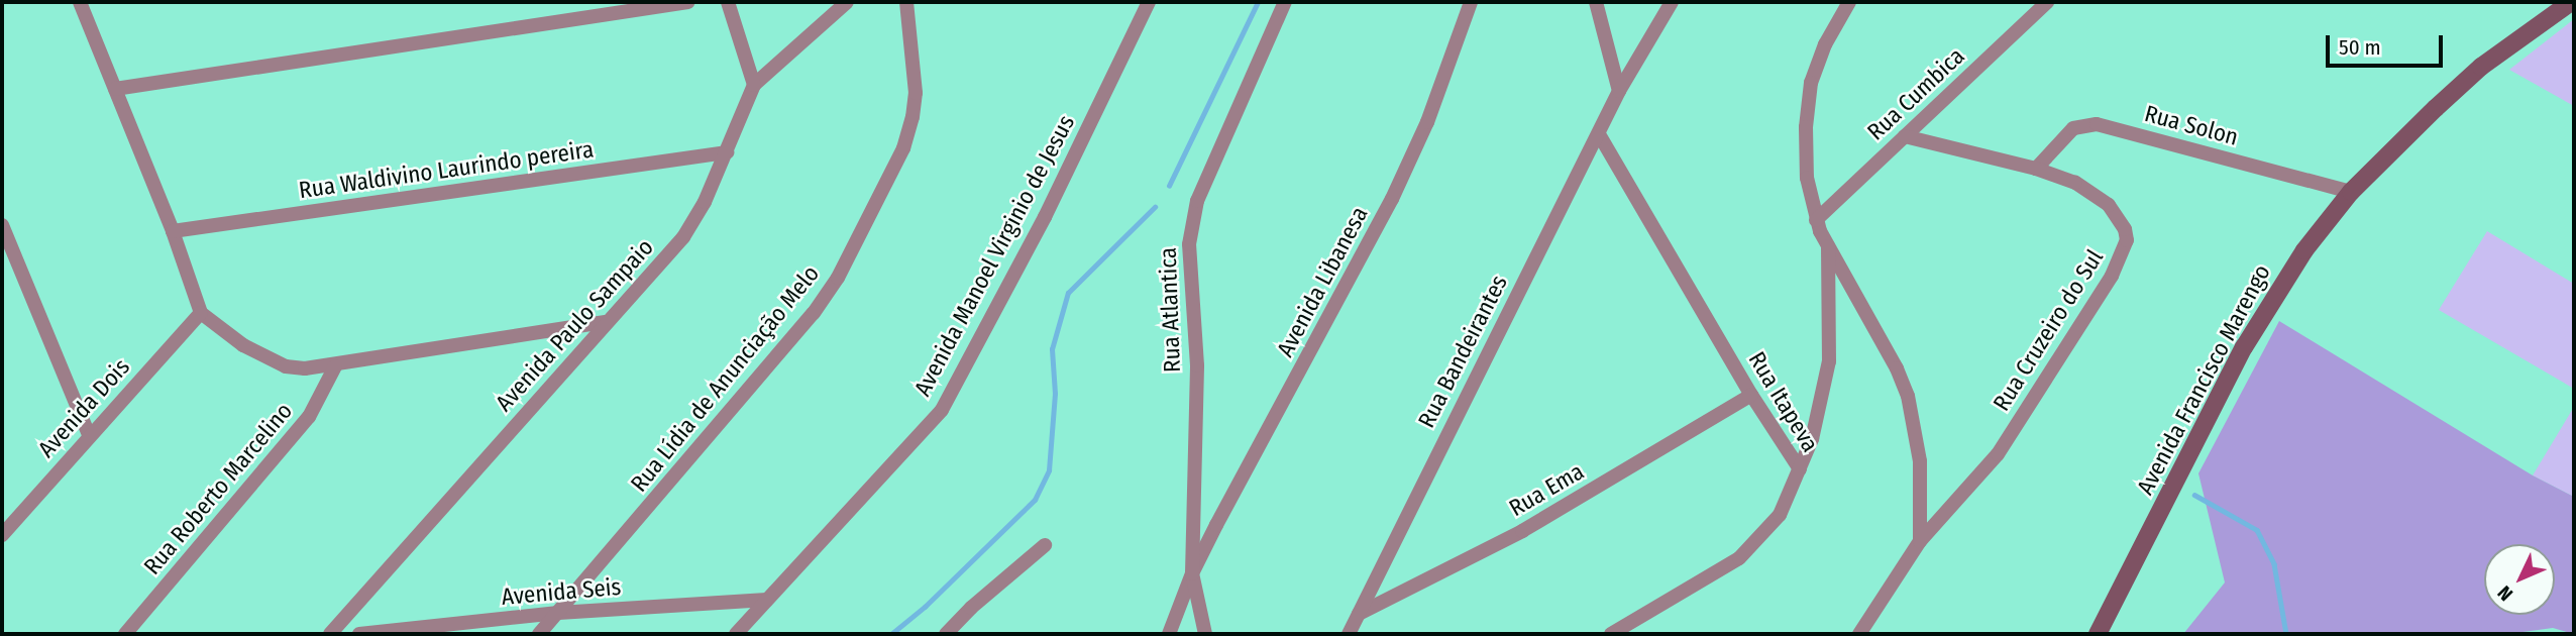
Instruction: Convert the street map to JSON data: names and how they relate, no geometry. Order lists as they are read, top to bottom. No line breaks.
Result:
{"streets":{"main road":["Avenida Francisco Marengo"],"street":["Rua Cumbica","Rua Solon","Rua Waldivino Laurindo pereira","Avenida Manoel Virginio de Jesus","Avenida Libanesa","Rua Atlantica","Avenida Paulo Sampaio","Rua Cruzeiro do Sul","Rua Bandeirantes","Rua Lídia de Anunciação Melo","Rua Itapeva","Avenida Dois","Rua Roberto Marcelino","Rua Ema","Avenida Seis"]},"crossings":[["Rua Cumbica","Rua Cruzeiro do Sul"],["Rua Solon","Rua Cruzeiro do Sul"],["Rua Solon","Avenida Francisco Marengo"],["Rua Waldivino Laurindo pereira","Avenida Paulo Sampaio"],["Avenida Manoel Virginio de Jesus","Avenida Seis"],["Avenida Libanesa","Rua Atlantica"],["Rua Bandeirantes","Rua Itapeva"],["Rua Bandeirantes","Rua Ema"],["Rua Lídia de Anunciação Melo","Avenida Seis"],["Rua Itapeva","Rua Ema"]],"scale_bar":"50 m","north":"bottom left"}
